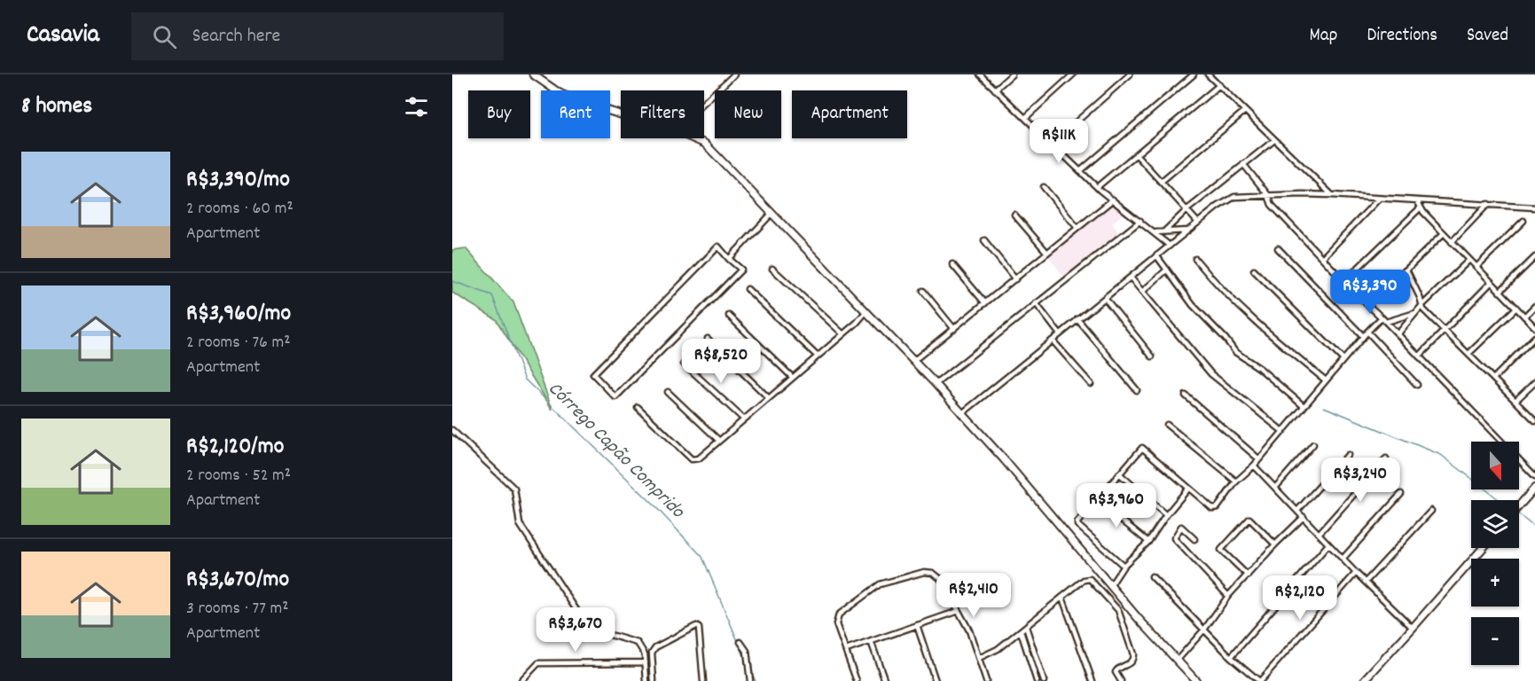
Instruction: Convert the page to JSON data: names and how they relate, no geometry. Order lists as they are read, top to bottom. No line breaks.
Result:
{"water":["Córrego Capão Comprido"],"north":"bottom","page":{"header":"Casavia","search":"Search here","nav":["Map","Directions","Saved"],"heading":"8 homes","chip":["Buy","Rent","Filters","New","Apartment"],"price":["R$11K","R$3,390","R$8,520","R$3,240","R$3,960","R$2,410","R$2,120","R$3,670"],"list":[{"name":"R$3,390/mo","note":"2 rooms · 60 m² · Apartment"},{"name":"R$3,960/mo","note":"2 rooms · 76 m² · Apartment"},{"name":"R$2,120/mo","note":"2 rooms · 52 m² · Apartment"},{"name":"R$3,670/mo","note":"3 rooms · 77 m² · Apartment"}],"map_buttons":["+","−"]}}
